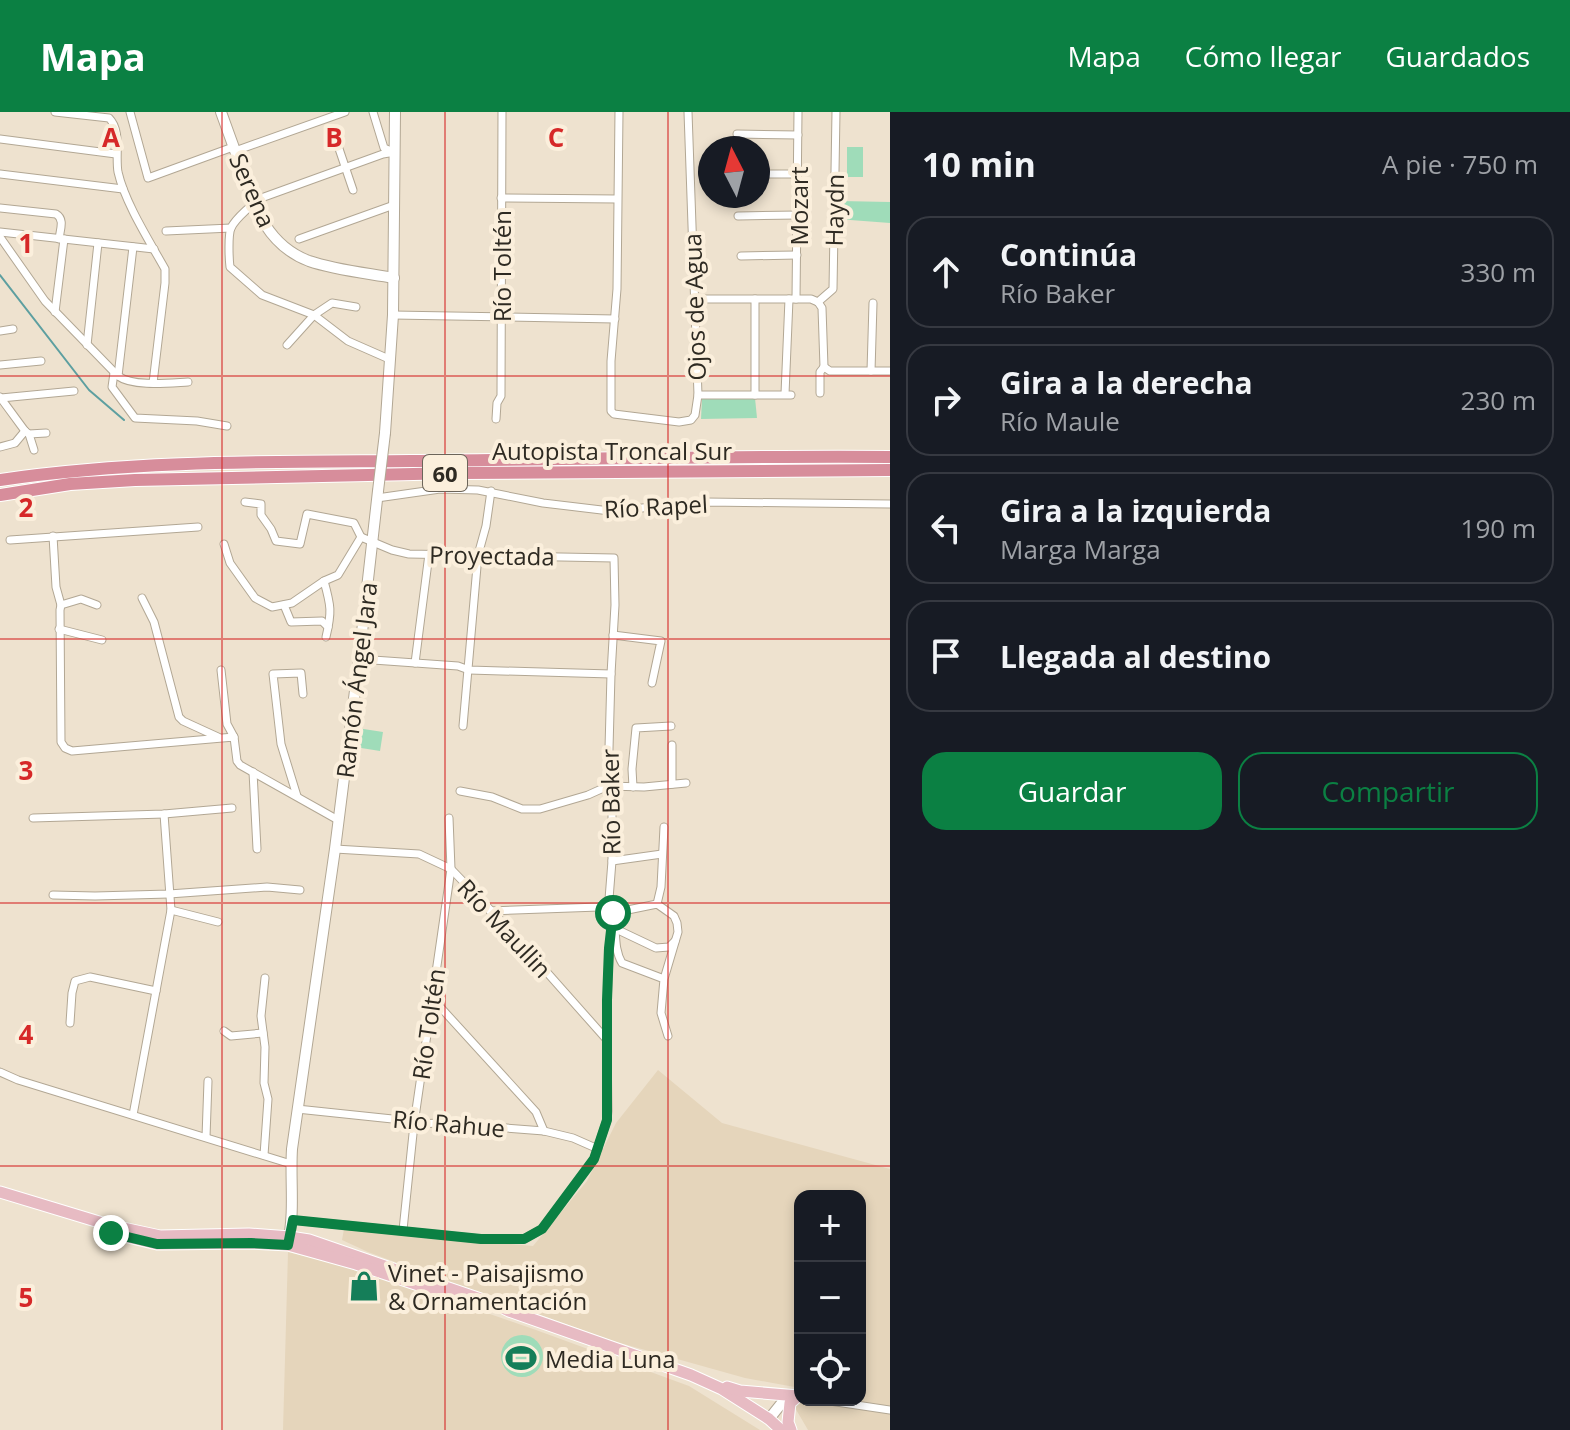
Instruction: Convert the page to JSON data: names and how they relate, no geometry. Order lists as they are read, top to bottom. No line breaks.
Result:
{"streets":{"highway":["Autopista Troncal Sur","60"],"main road":["Serena","Ramón Ángel Jara"],"street":["Mozart","Haydn","Río Toltén","Ojos de Agua","Río Rapel","Proyectada","Río Baker","Río Maullin","Río Rahue"]},"crossings":[["Serena","Ramón Ángel Jara"],["Río Toltén","Río Maullin"],["Río Toltén","Río Rahue"],["Río Rapel","Ramón Ángel Jara"],["Proyectada","Ramón Ángel Jara"],["Proyectada","Río Baker"],["Ramón Ángel Jara","Río Maullin"],["Ramón Ángel Jara","Río Rahue"]],"places":{"shop":["Vinet - Paisajismo & Ornamentación"],"sports":["Media Luna"]},"north":"top","page":{"header":"Mapa","nav":["Mapa","Cómo llegar","Guardados"],"heading":["10 min","A pie · 750 m"],"list":[["Continúa","Río Baker","330 m"],["Gira a la derecha","Río Maule","230 m"],["Gira a la izquierda","Marga Marga","190 m"],"Llegada al destino"],"buttons":["Guardar","Compartir"],"map_buttons":["+","−"]},"grid":{"columns":["A","B","C"],"rows":["1","2","3","4","5"]}}
